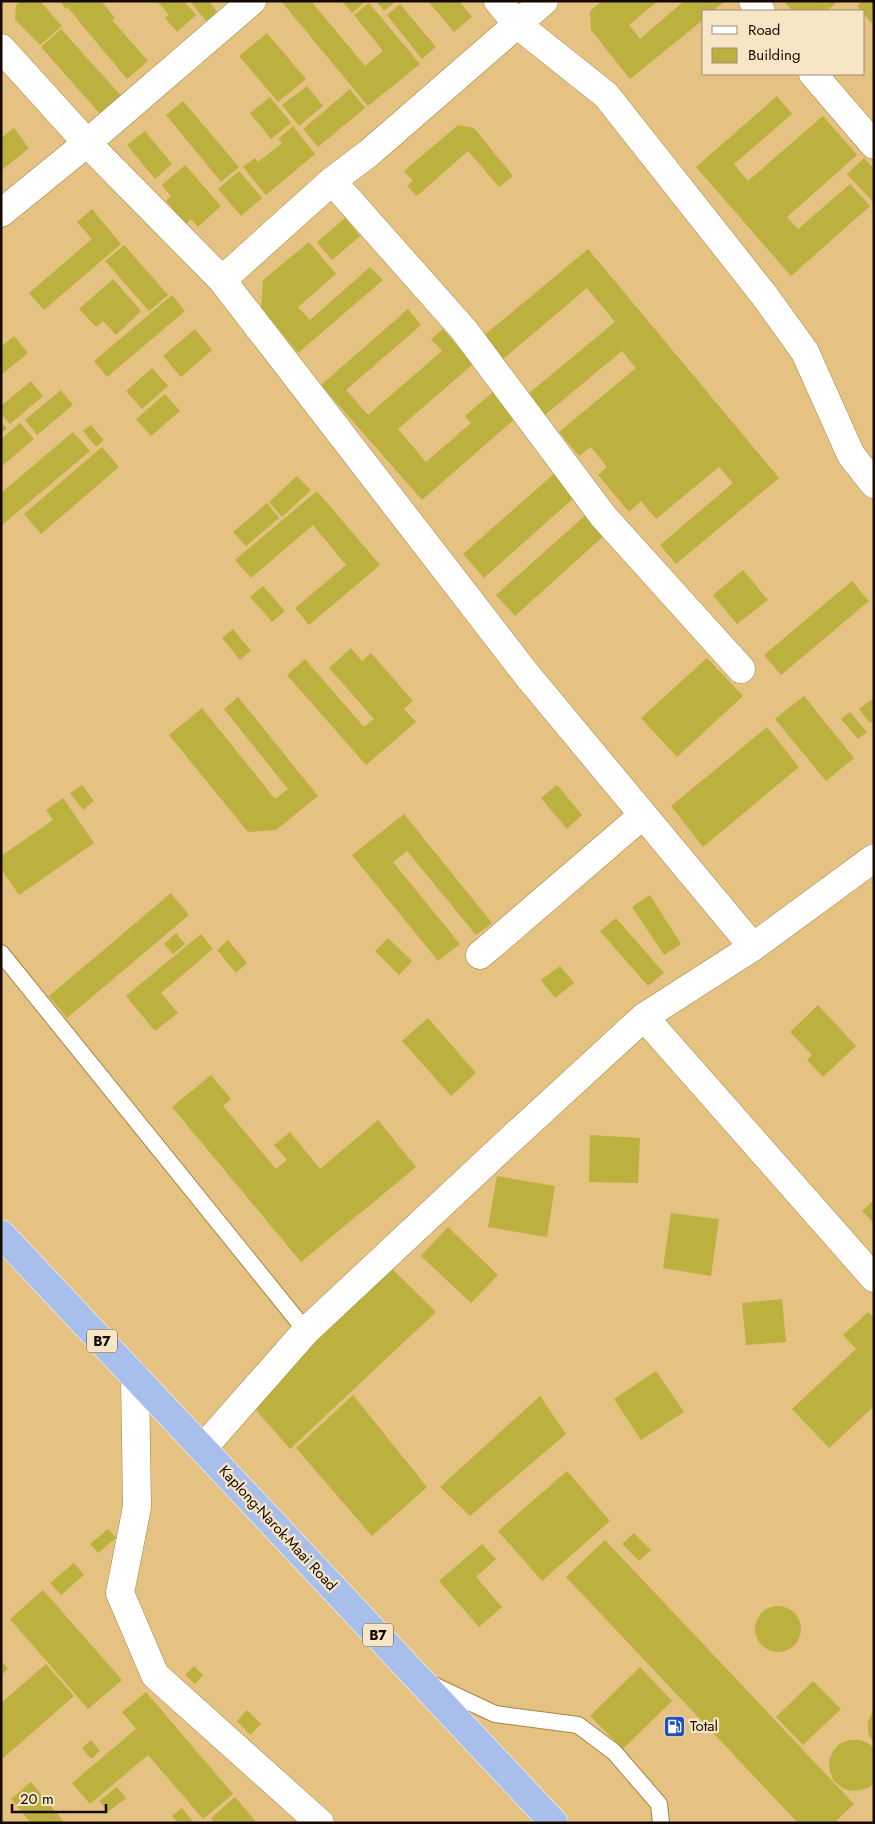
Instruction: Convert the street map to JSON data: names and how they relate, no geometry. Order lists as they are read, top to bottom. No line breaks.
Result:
{"streets":{"highway":["B7","Kaplong-Narok-Maai Road"]},"places":{"fuel station":["Total"]},"legend":["Road","Building"],"scale_bar":"20 m"}
